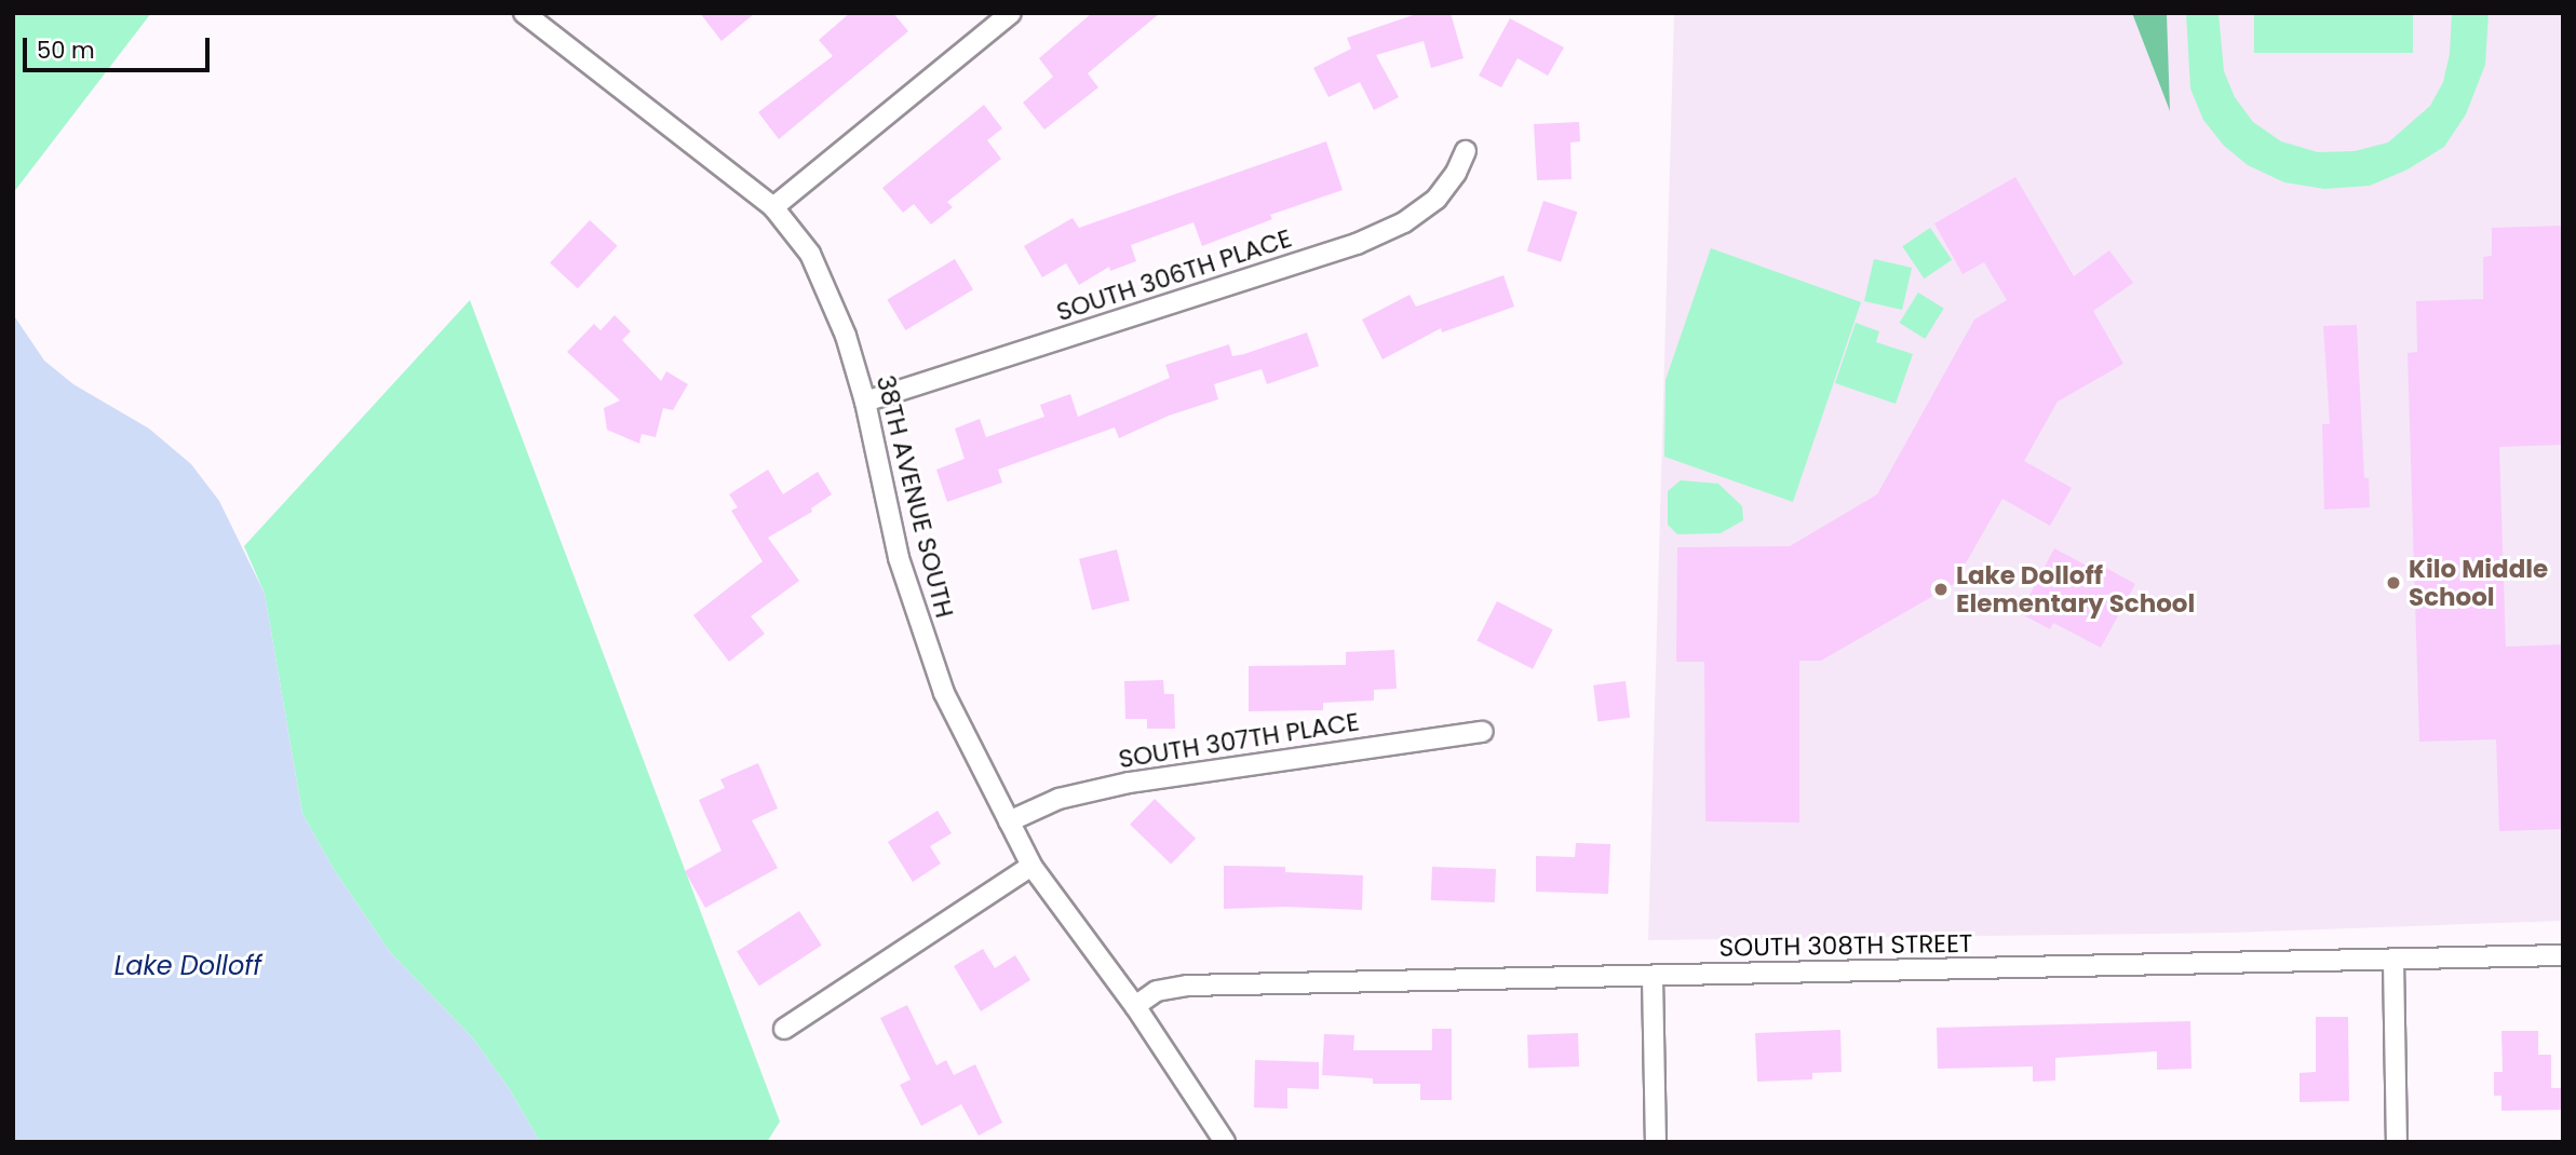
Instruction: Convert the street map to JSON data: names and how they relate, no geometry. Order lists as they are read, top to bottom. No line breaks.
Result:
{"streets":{"street":["SOUTH 306TH PLACE","38TH AVENUE SOUTH","SOUTH 307TH PLACE","SOUTH 308TH STREET"]},"crossings":[["SOUTH 306TH PLACE","38TH AVENUE SOUTH"],["38TH AVENUE SOUTH","SOUTH 307TH PLACE"],["38TH AVENUE SOUTH","SOUTH 308TH STREET"]],"water":["Lake Dolloff"],"places":["Kilo Middle School","Lake Dolloff Elementary School"],"scale_bar":"50 m"}
